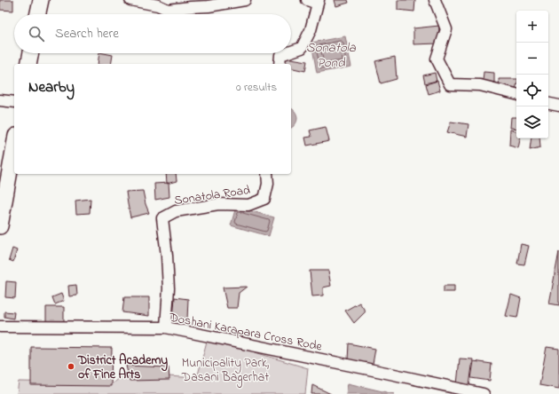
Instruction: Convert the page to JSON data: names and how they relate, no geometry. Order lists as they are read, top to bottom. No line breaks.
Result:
{"streets":{"street":["Sonatola Road","Doshani Karapara Cross Rode"]},"crossings":[["Sonatola Road","Doshani Karapara Cross Rode"]],"water":["Sonatola Pond"],"parks":["Municipality Park, Dasani Bagerhat"],"places":["District Academy of Fine Arts"],"page":{"map_buttons":["+","−"],"search":"Search here","heading":["Nearby","0 results"]}}
